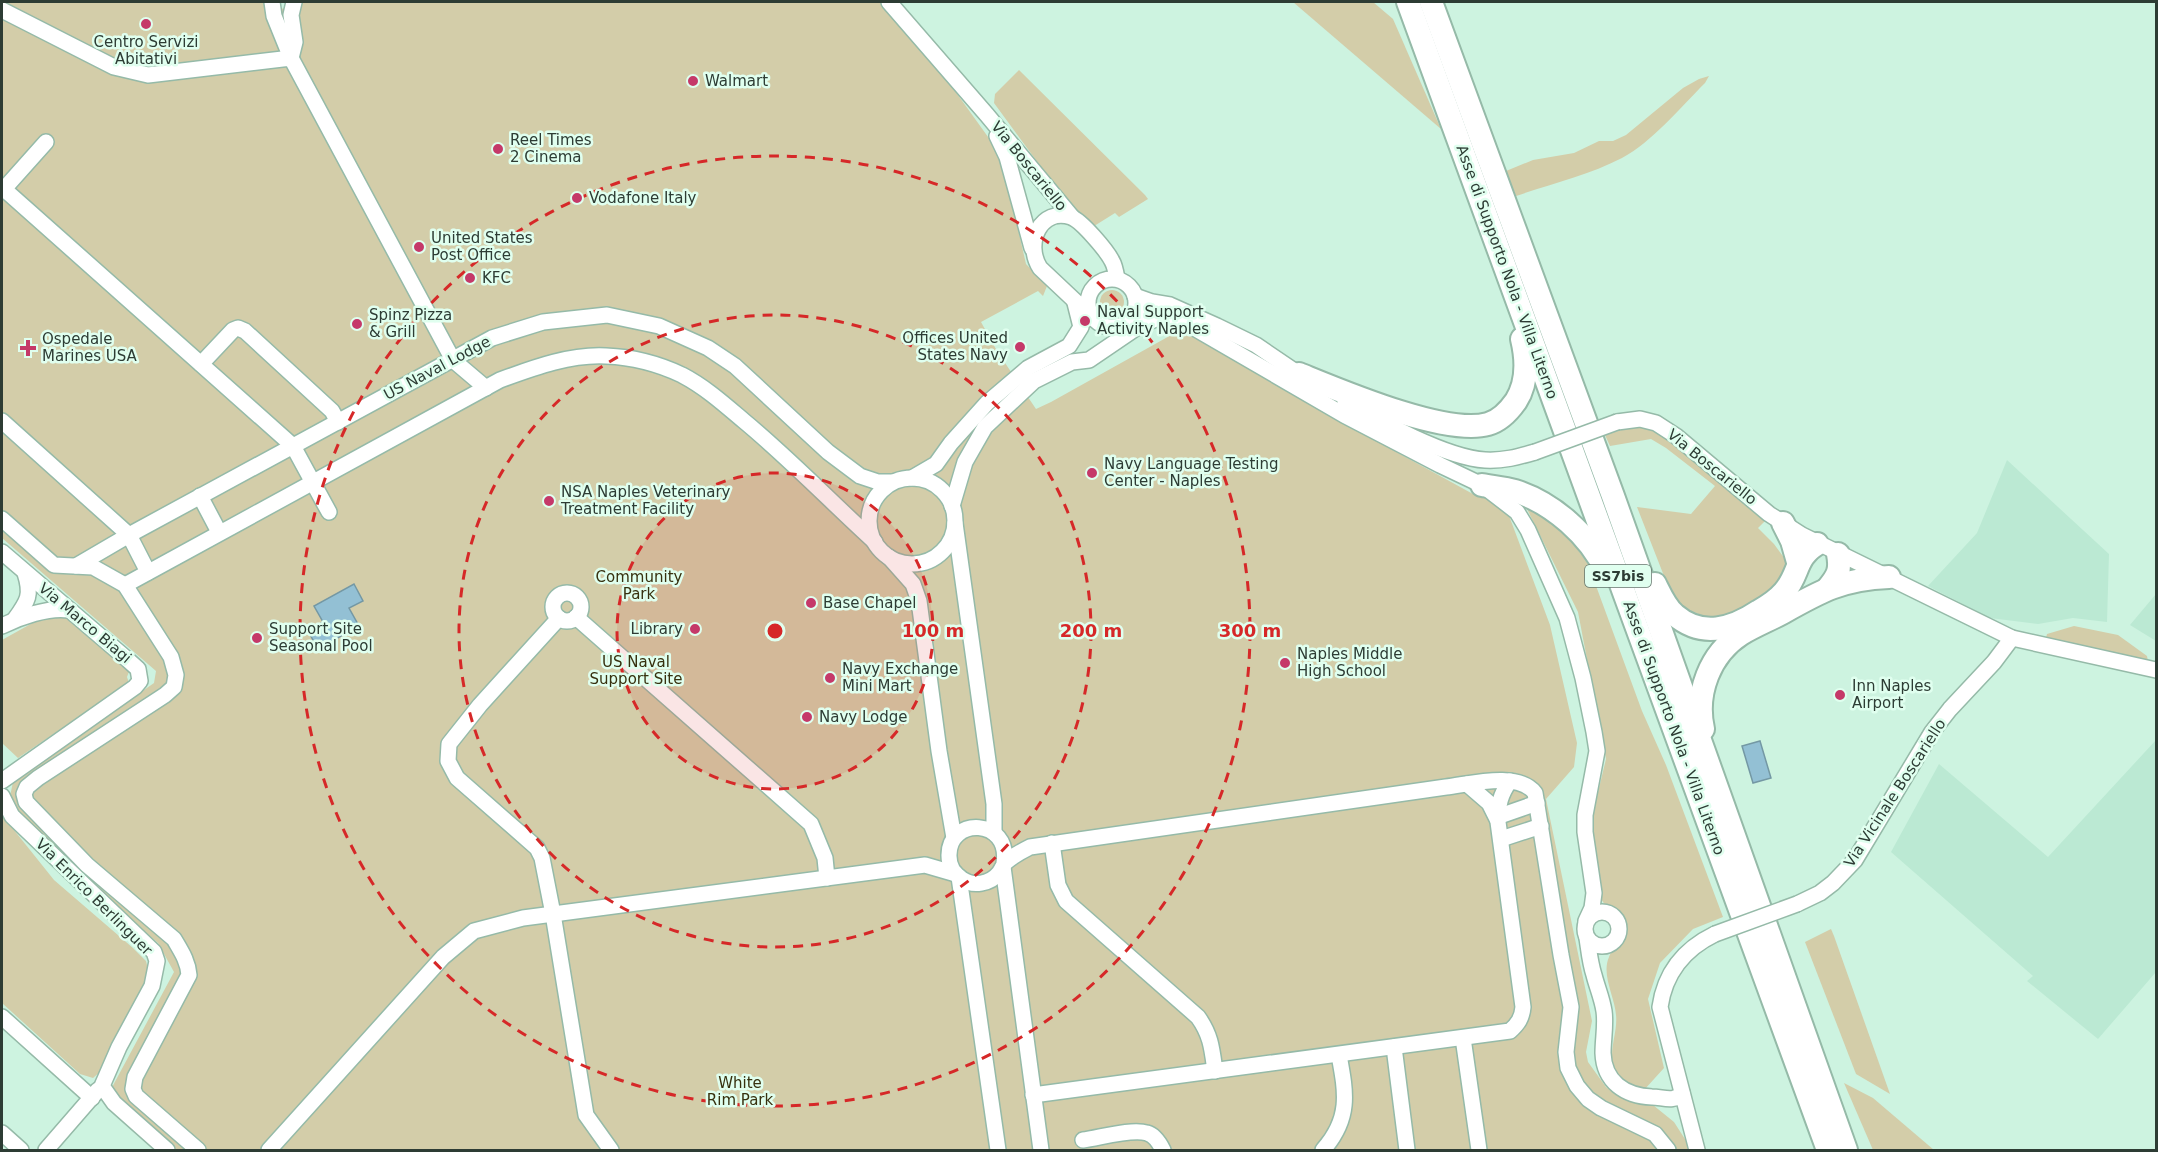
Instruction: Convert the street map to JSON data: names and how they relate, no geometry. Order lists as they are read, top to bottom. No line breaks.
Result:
{"streets":{"highway":["Asse di Supporto Nola - Villa Literno","SS7bis"],"street":["Via Boscariello","US Naval Lodge","Via Marco Biagi","Via Vicinale Boscariello","Via Enrico Berlinguer"]},"crossings":[["Via Boscariello","Via Vicinale Boscariello"]],"parks":["Community Park","US Naval Support Site","White Rim Park"],"places":{"other":["Centro Servizi Abitativi","Walmart","Reel Times 2 Cinema","Vodafone Italy","United States Post Office","KFC","Naval Support Activity Naples","Spinz Pizza & Grill","Offices United States Navy","Navy Language Testing Center - Naples","NSA Naples Veterinary Treatment Facility","Base Chapel","Library","Support Site Seasonal Pool","Naples Middle High School","Navy Exchange Mini Mart","Inn Naples Airport","Navy Lodge"],"health":["Ospedale Marines USA"]},"rings":["100 m","200 m","300 m"]}
